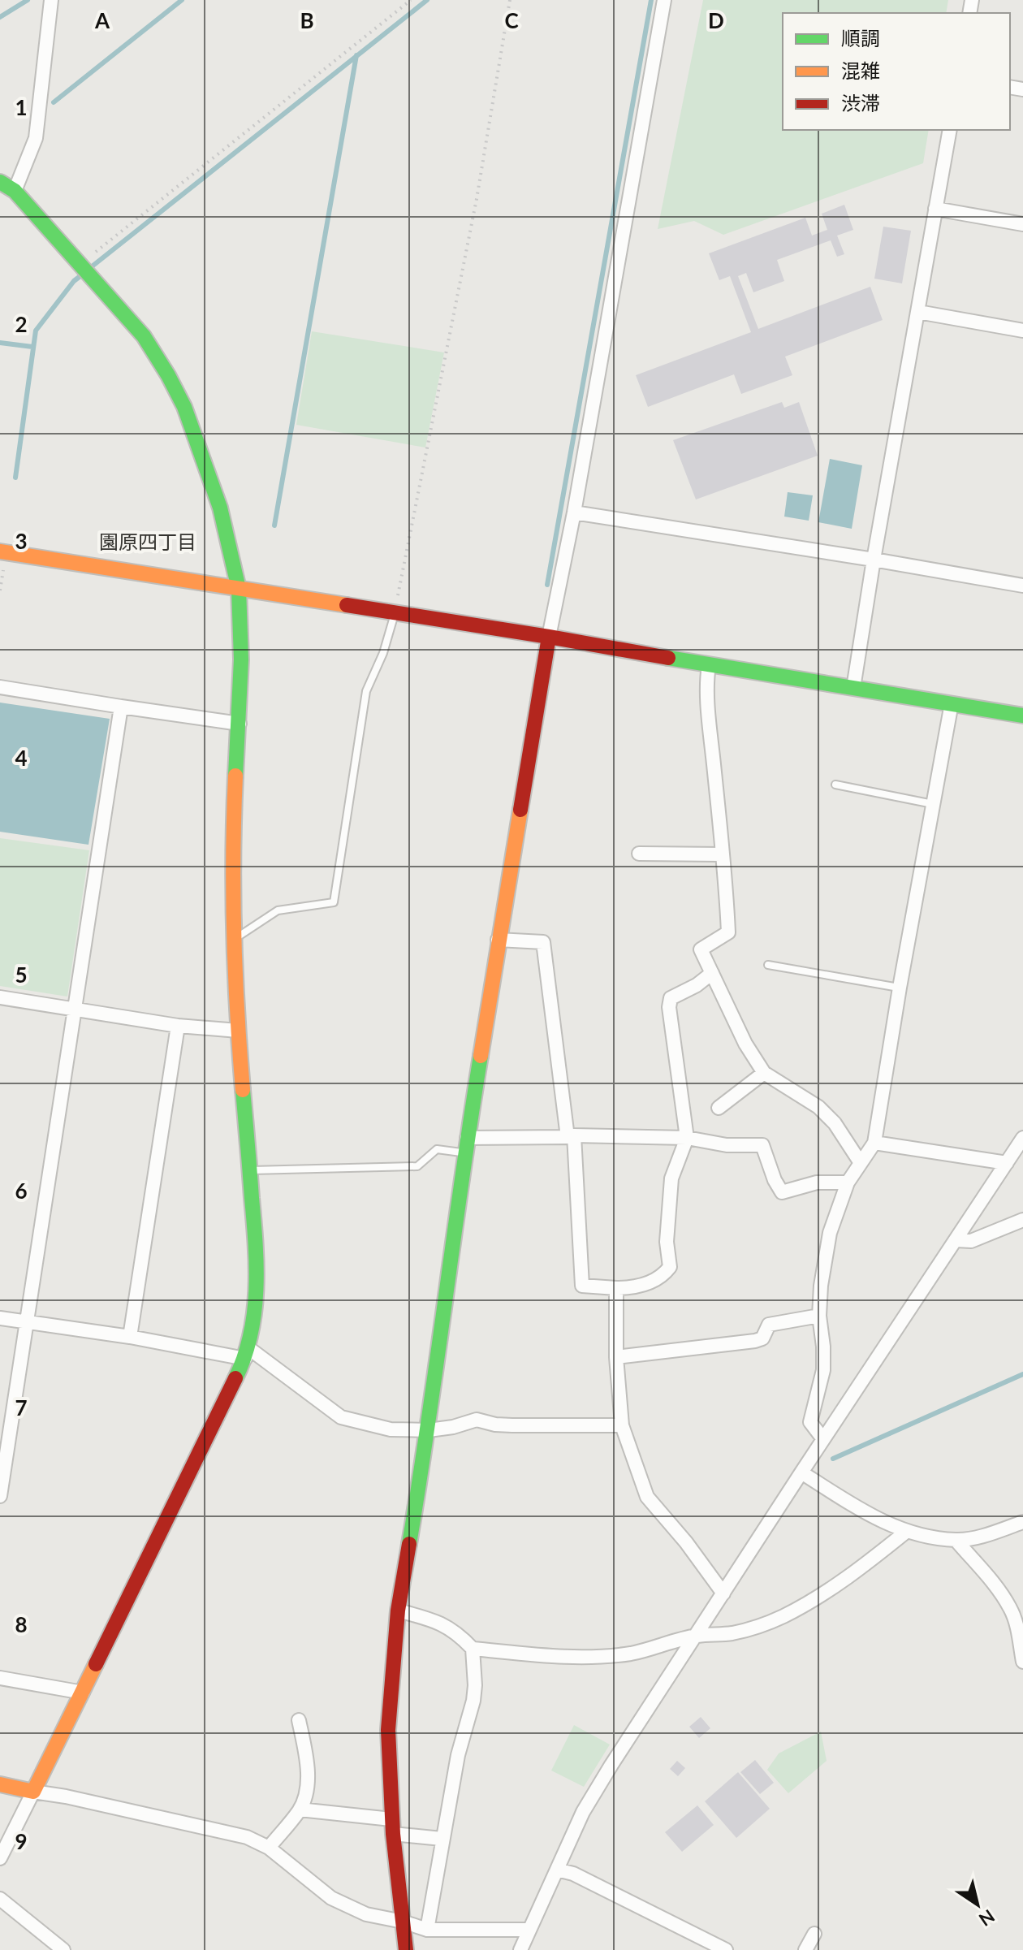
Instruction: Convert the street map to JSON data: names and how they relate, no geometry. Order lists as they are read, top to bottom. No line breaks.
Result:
{"districts":["園原四丁目"],"legend":["順調","混雑","渋滞"],"north":"bottom right","grid":{"columns":["A","B","C","D"],"rows":["1","2","3","4","5","6","7","8","9"]}}
